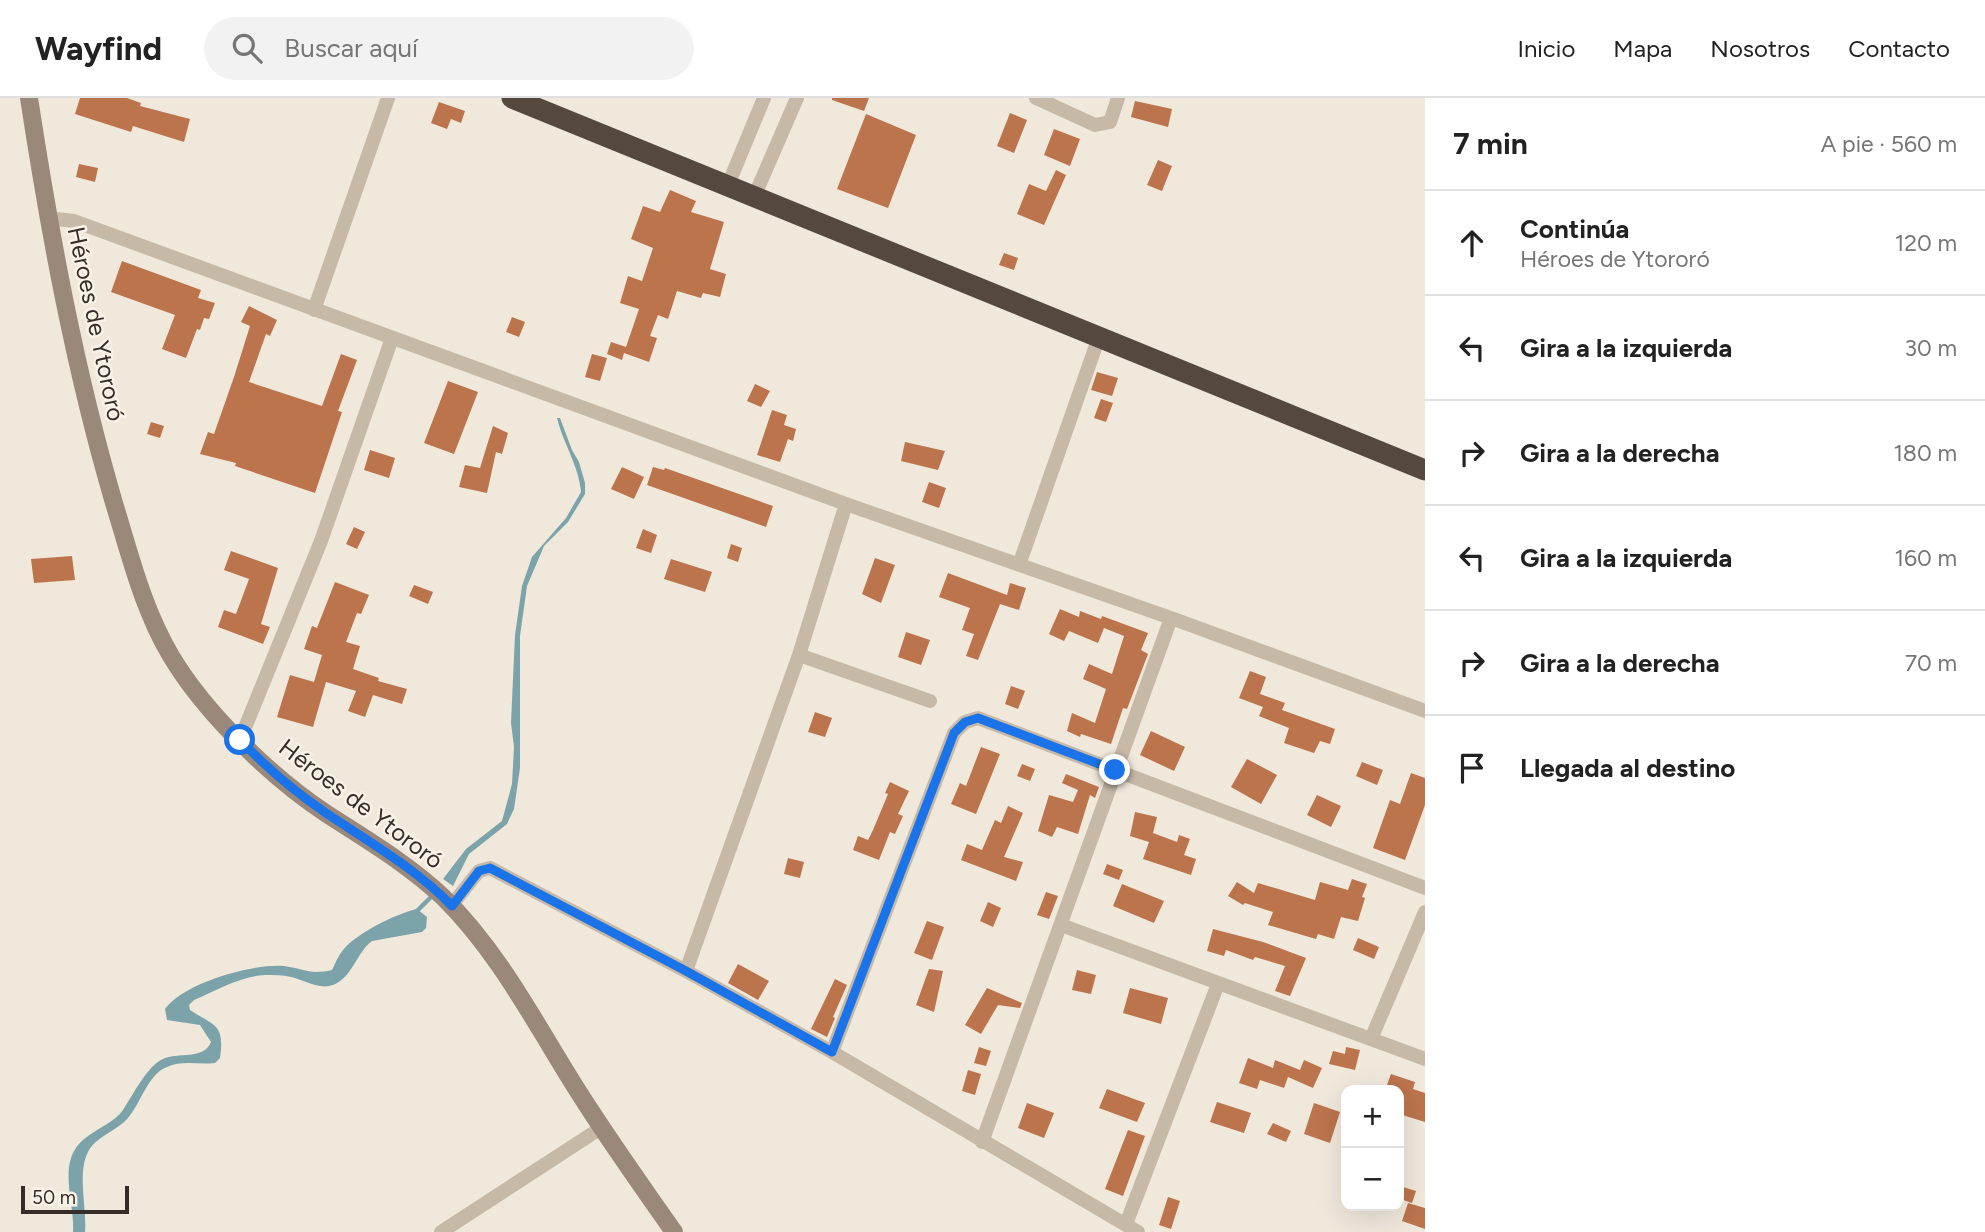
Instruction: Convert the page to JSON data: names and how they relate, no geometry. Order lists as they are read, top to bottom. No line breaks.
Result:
{"streets":{"main road":["Héroes de Ytororó"]},"scale_bar":"50 m","page":{"header":"Wayfind","search":"Buscar aquí","nav":["Inicio","Mapa","Nosotros","Contacto"],"heading":["7 min","A pie · 560 m"],"list":[["Continúa","Héroes de Ytororó","120 m"],["Gira a la izquierda","30 m"],["Gira a la derecha","180 m"],["Gira a la izquierda","160 m"],["Gira a la derecha","70 m"],"Llegada al destino"],"map_buttons":["+","−"],"scale":"50 m"}}
